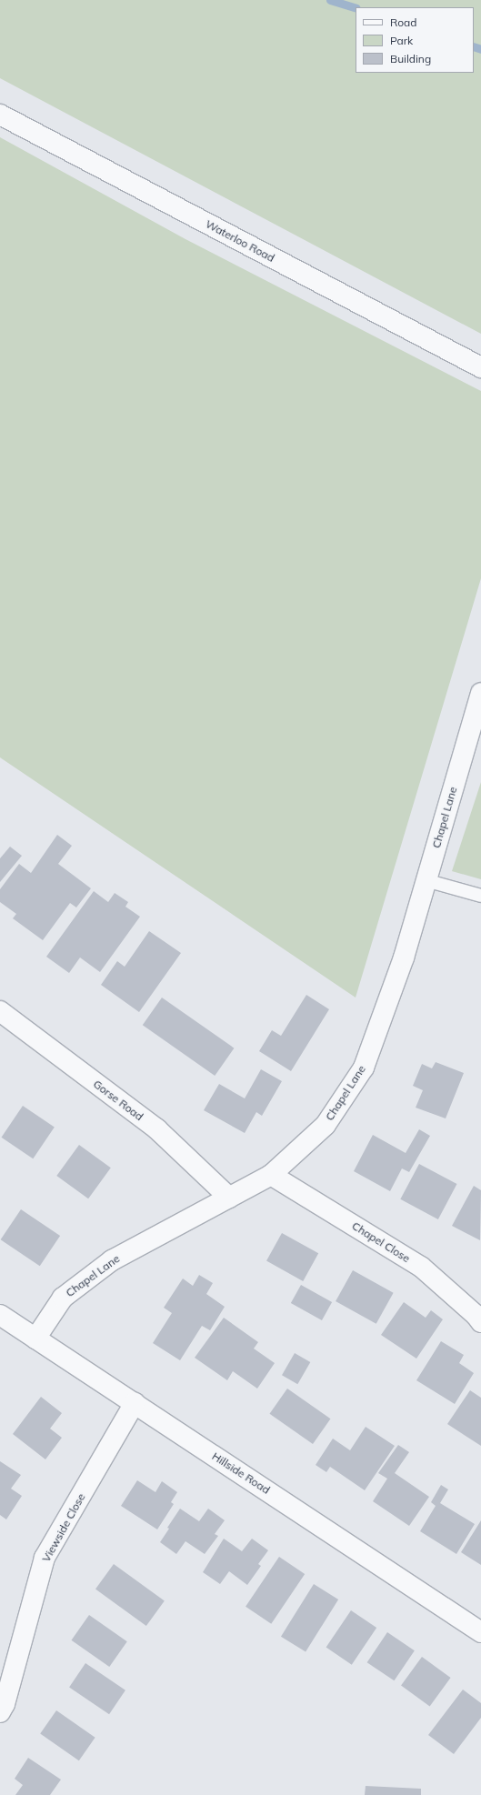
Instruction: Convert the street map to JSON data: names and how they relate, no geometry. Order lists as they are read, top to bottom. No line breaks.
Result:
{"streets":{"street":["Waterloo Road","Chapel Lane","Gorse Road","Chapel Close","Hillside Road","Viewside Close"]},"crossings":[["Chapel Lane","Gorse Road"],["Chapel Lane","Chapel Close"],["Chapel Lane","Hillside Road"],["Hillside Road","Viewside Close"]],"legend":["Road","Park","Building"]}
